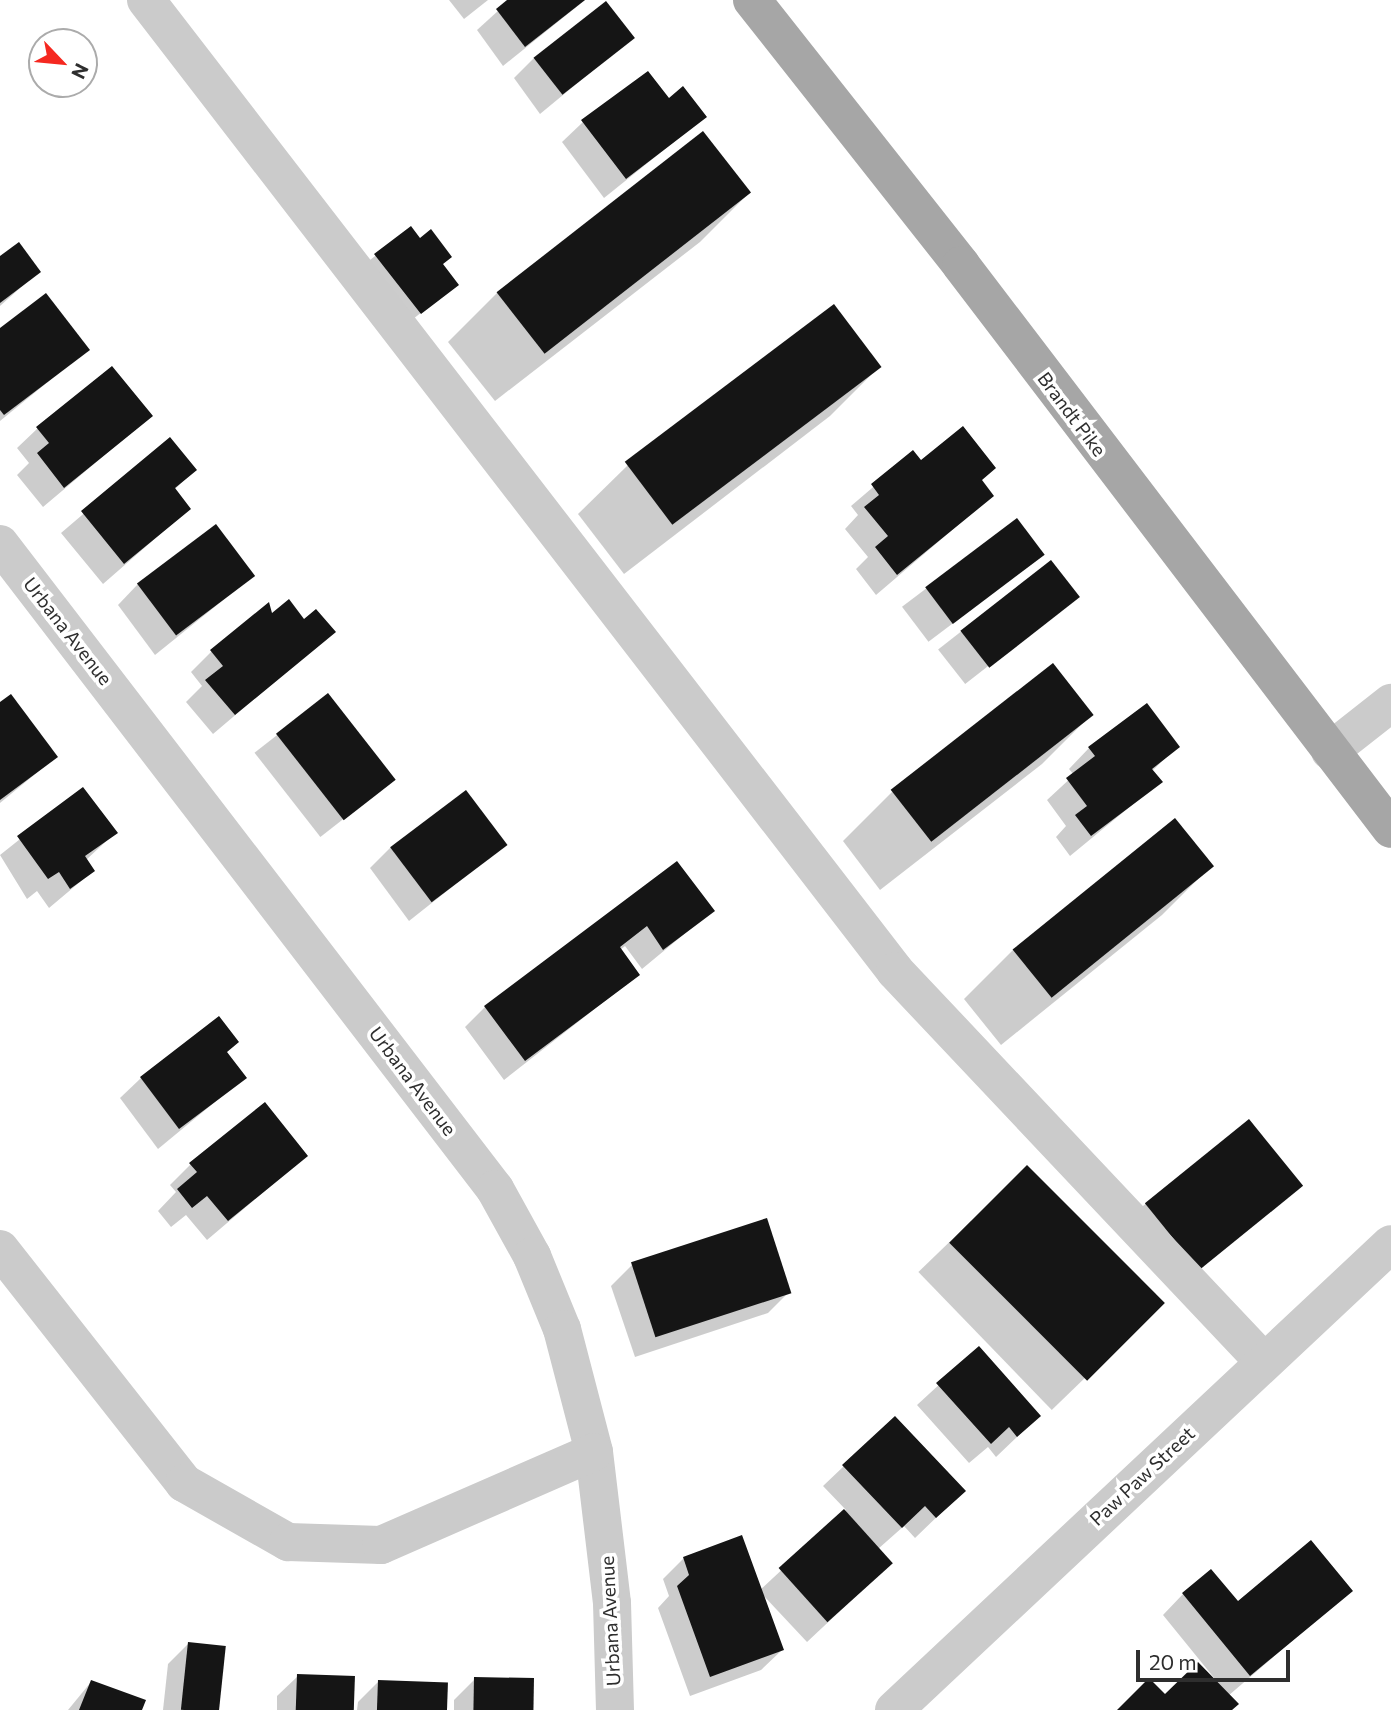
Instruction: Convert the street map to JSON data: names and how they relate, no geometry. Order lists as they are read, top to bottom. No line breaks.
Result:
{"streets":{"main road":["Brandt Pike"],"street":["Urbana Avenue","Paw Paw Street"]},"scale_bar":"20 m","north":"bottom right"}
